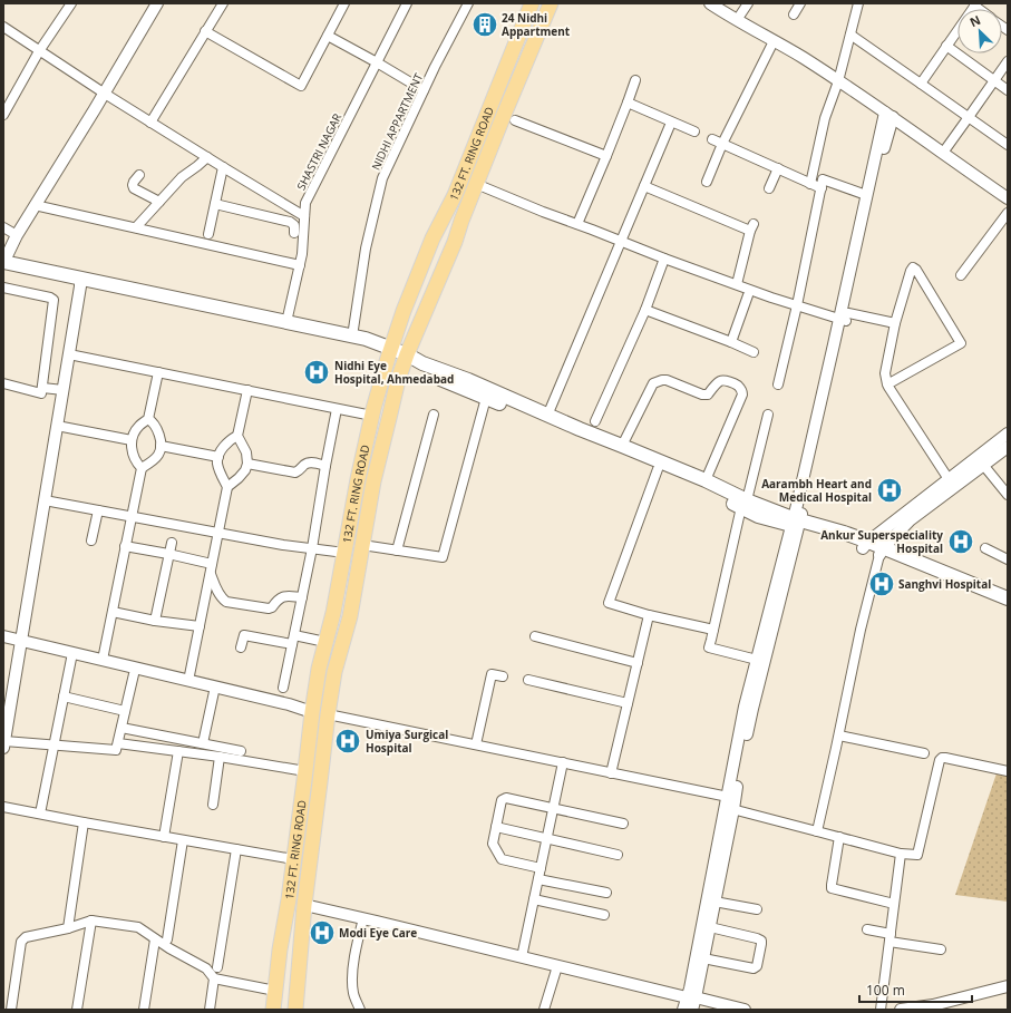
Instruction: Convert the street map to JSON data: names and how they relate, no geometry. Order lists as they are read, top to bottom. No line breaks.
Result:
{"streets":{"main road":["132 FT. RING ROAD"],"street":["NIDHI APPARTMENT","SHASTRI NAGAR"]},"places":{"building":["24 Nidhi Appartment"],"hospital":["Nidhi Eye Hospital, Ahmedabad","Aarambh Heart and Medical Hospital","Ankur Superspeciality Hospital","Sanghvi Hospital","Umiya Surgical Hospital","Modi Eye Care"]},"scale_bar":"100 m","north":"top left"}
